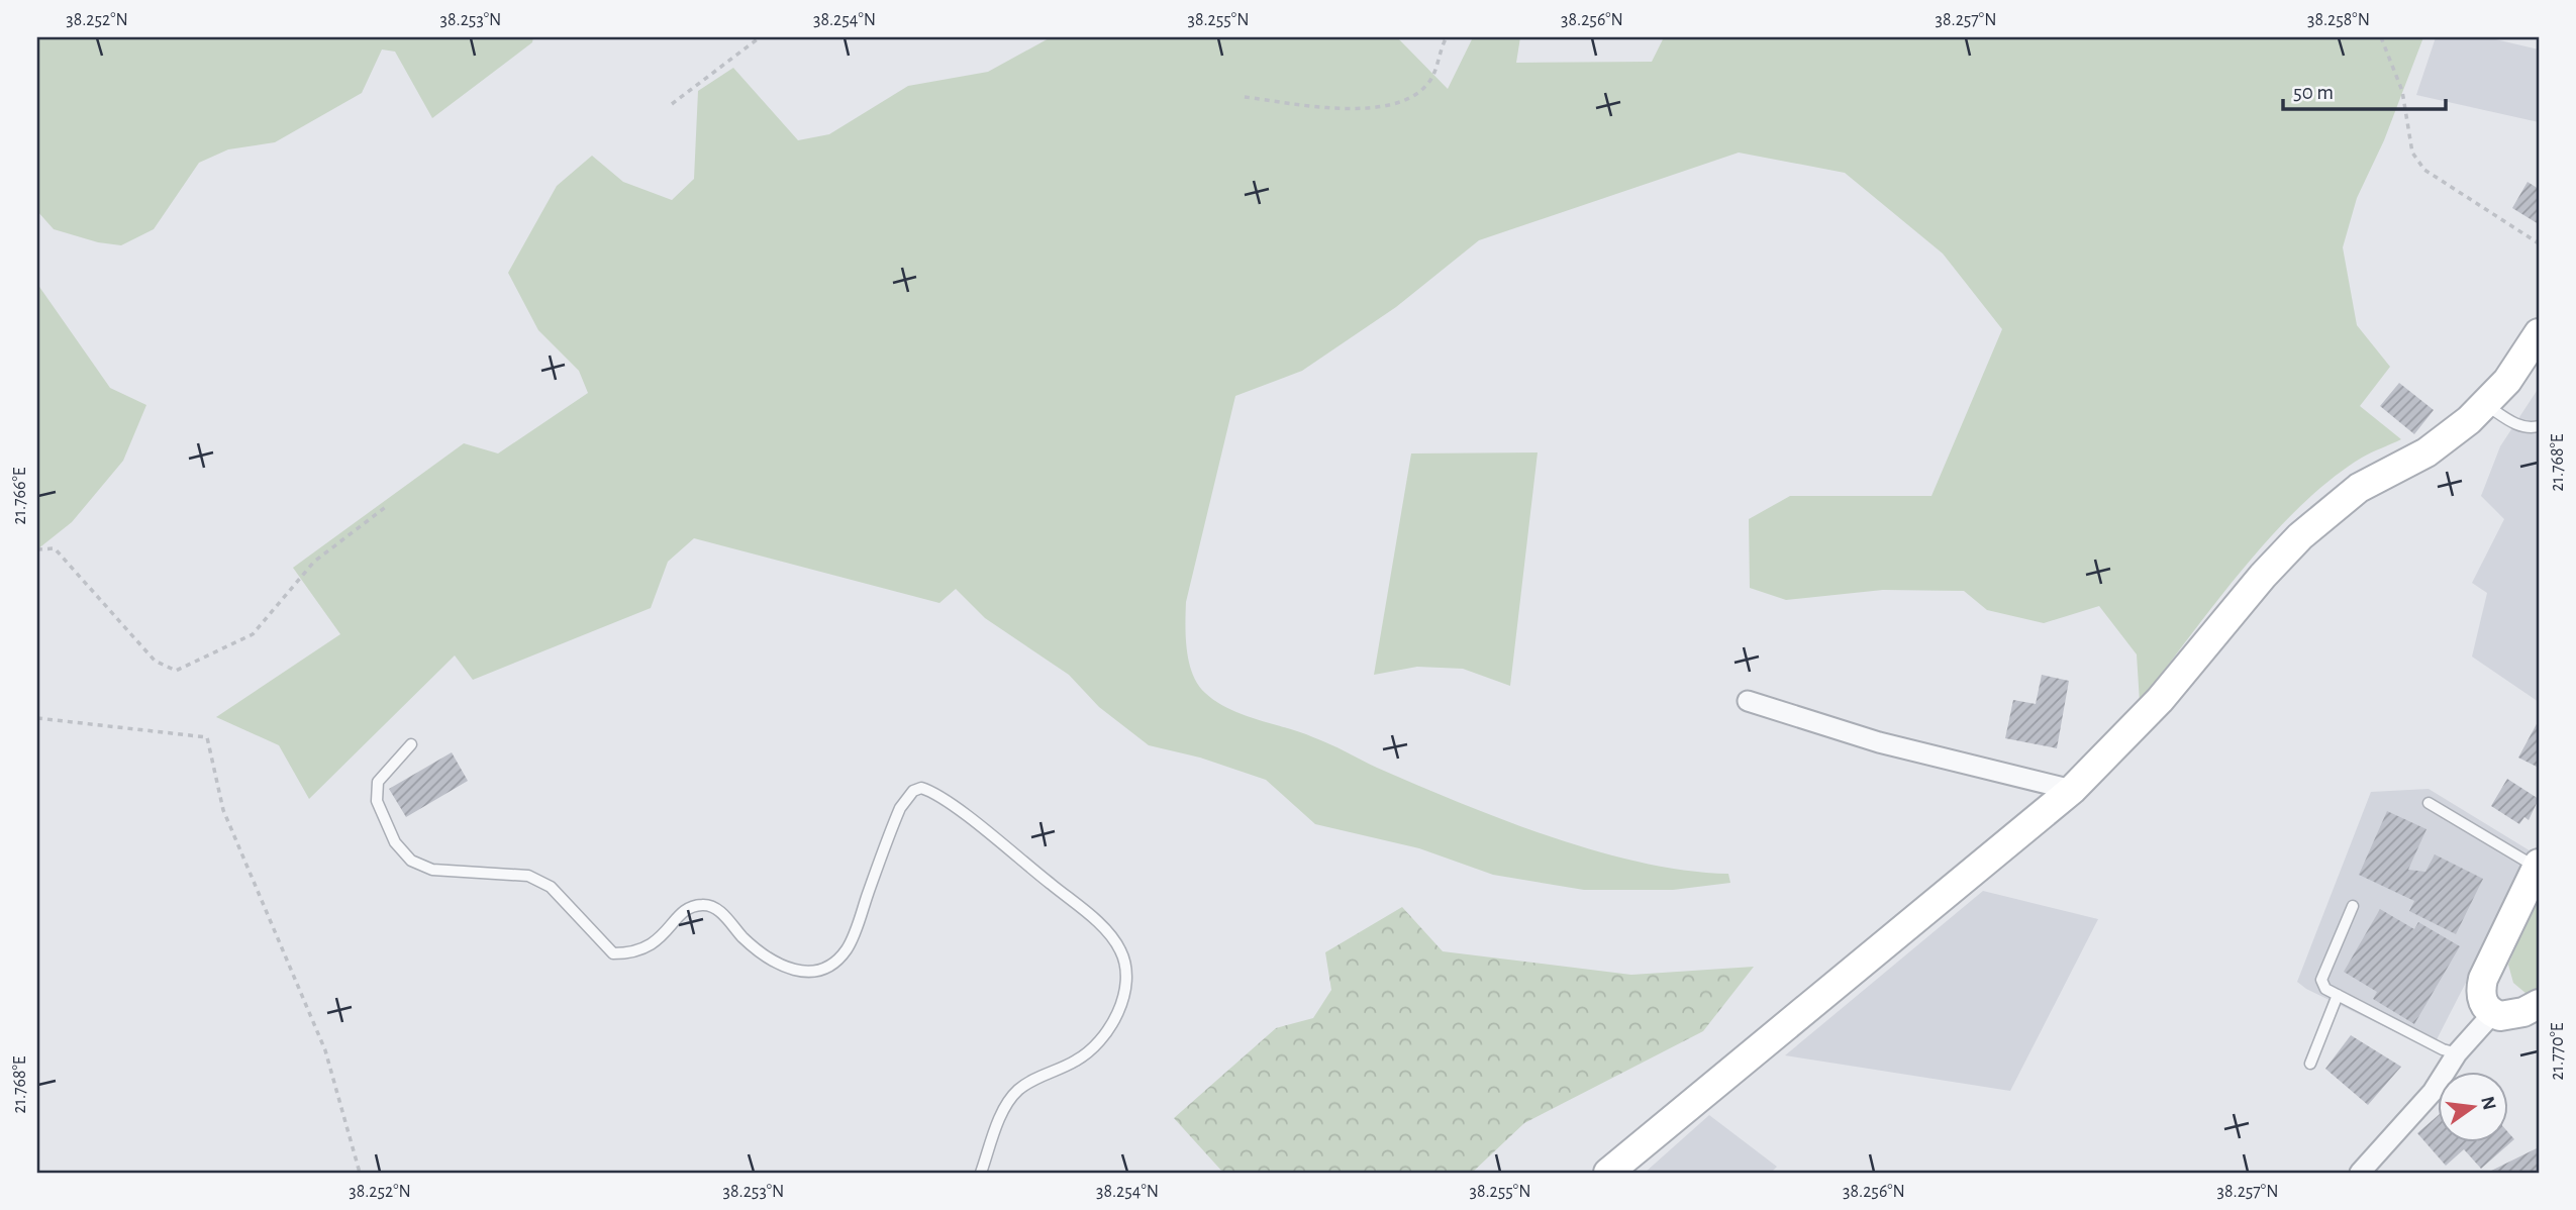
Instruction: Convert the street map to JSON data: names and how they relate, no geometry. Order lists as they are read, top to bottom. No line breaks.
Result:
{"scale_bar":"50 m","north":"right","coordinates":["38.252°N","38.253°N","38.254°N","38.255°N","38.256°N","38.257°N","38.258°N","21.768°E","21.766°E","21.770°E"]}
